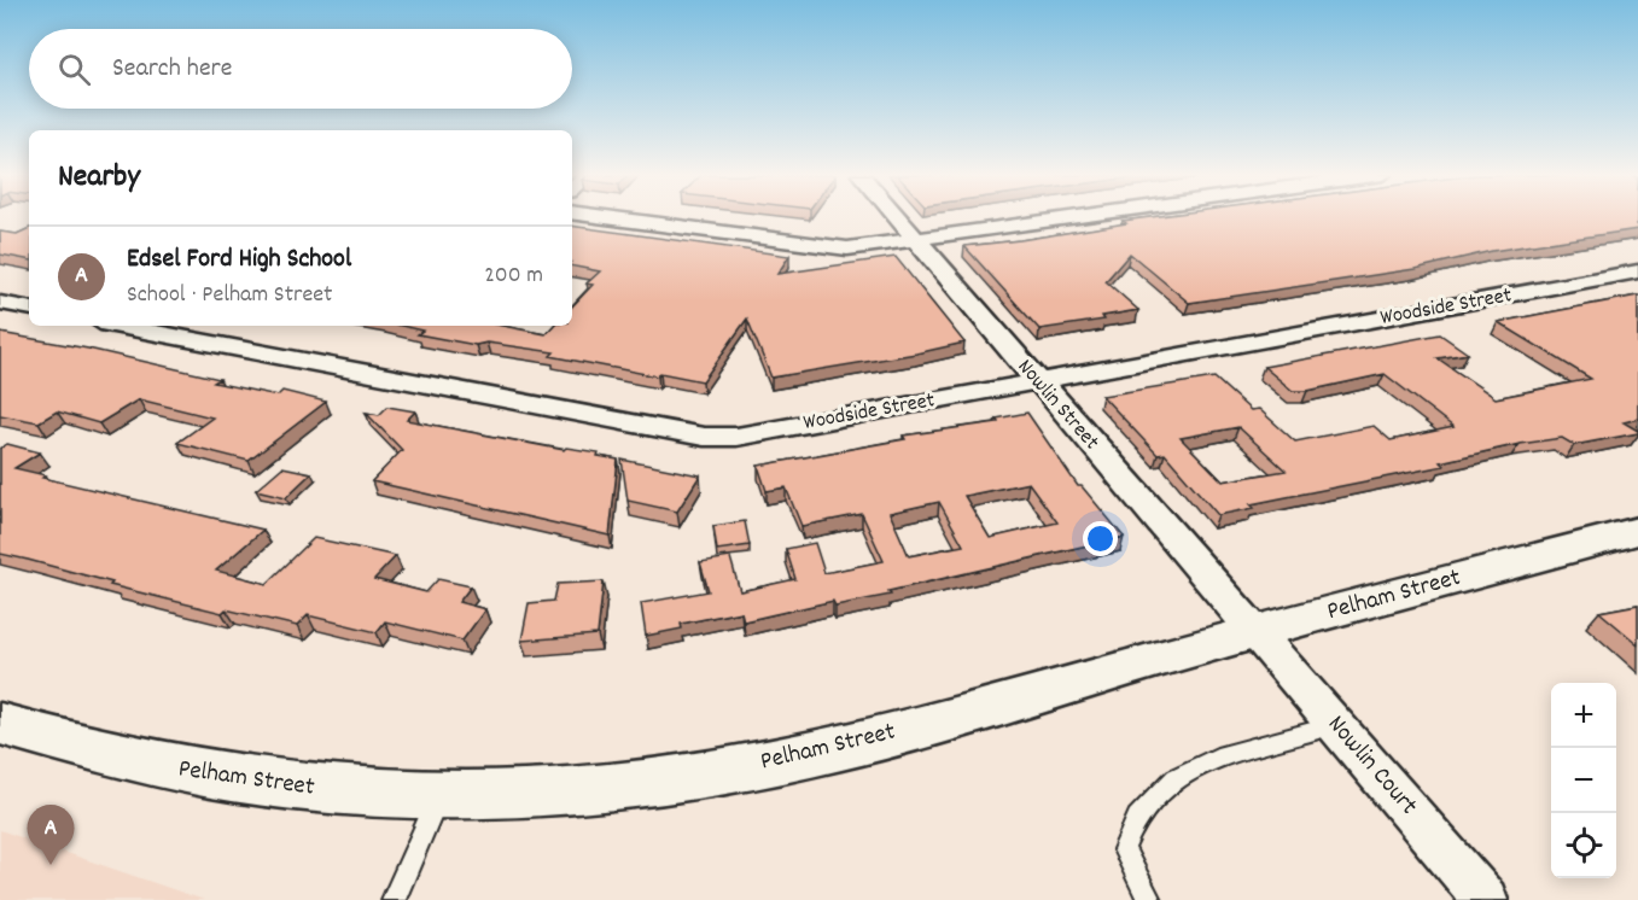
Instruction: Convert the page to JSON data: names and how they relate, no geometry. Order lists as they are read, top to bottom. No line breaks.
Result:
{"streets":{"street":["Woodside Street","Nowlin Street","Pelham Street","Nowlin Court"]},"crossings":[["Woodside Street","Nowlin Street"],["Nowlin Street","Pelham Street"],["Nowlin Street","Nowlin Court"],["Pelham Street","Nowlin Court"]],"page":{"search":"Search here","heading":"Nearby","list":[{"mark":"A","name":"Edsel Ford High School","note":"School · Pelham Street","value":"200 m"}],"map_buttons":["+","−"],"pins":"A"}}
